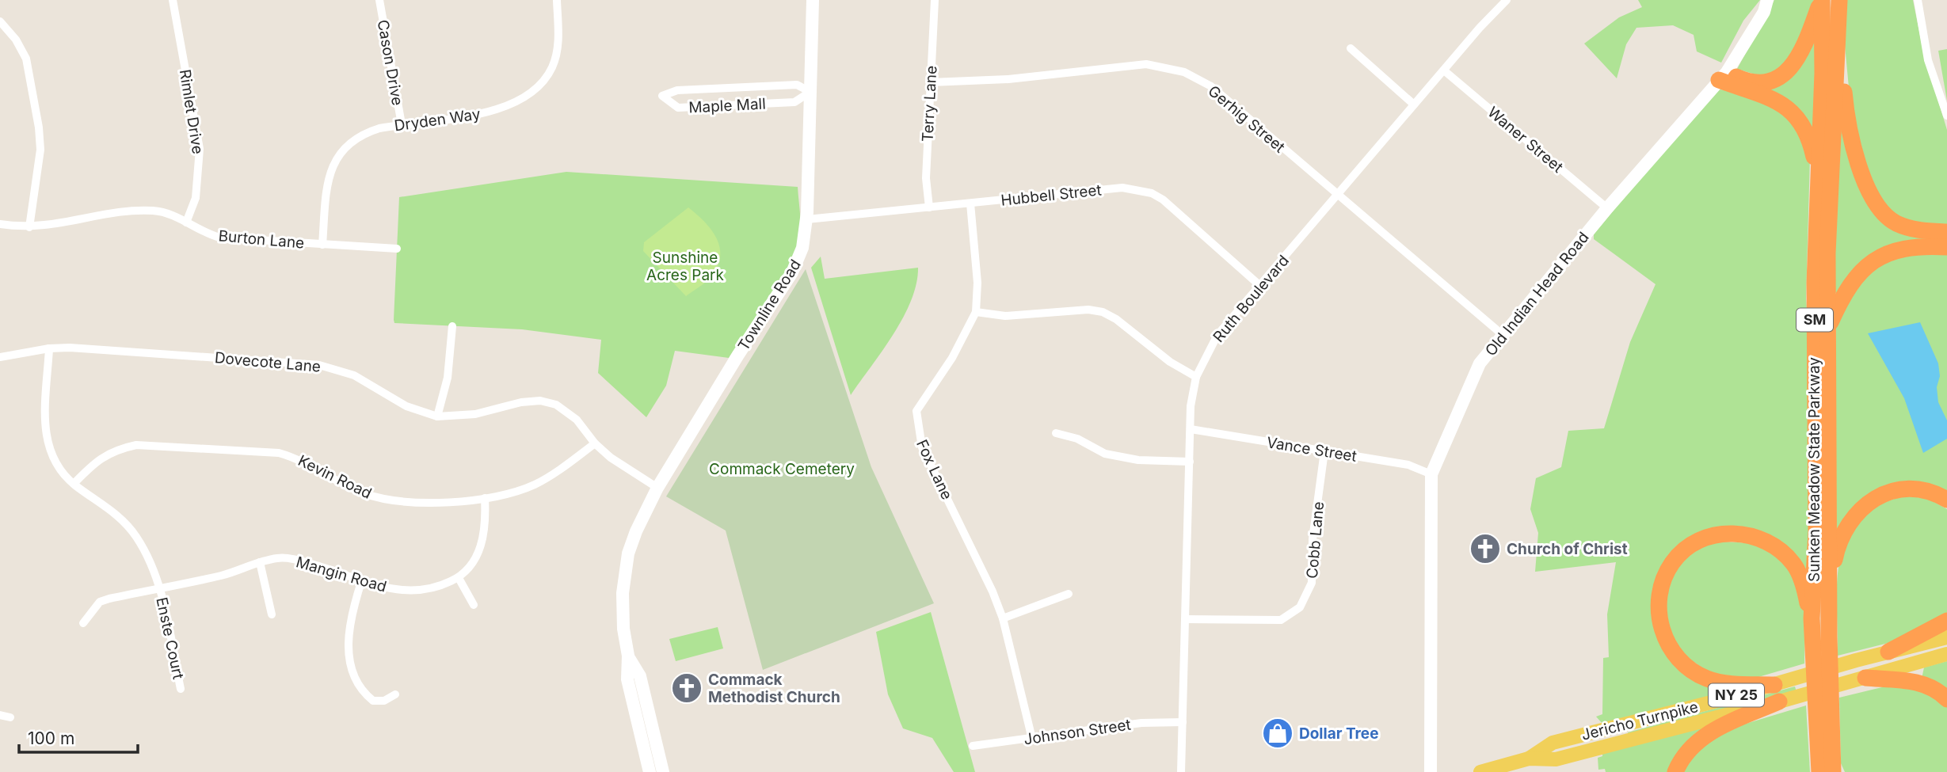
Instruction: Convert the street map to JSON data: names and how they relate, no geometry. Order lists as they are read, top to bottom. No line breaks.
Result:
{"streets":{"highway":["SM","Sunken Meadow State Parkway"],"main road":["Old Indian Head Road","Townline Road","NY 25","Jericho Turnpike"],"street":["Cason Drive","Terry Lane","Maple Mall","Rimlet Drive","Gerhig Street","Dryden Way","Waner Street","Hubbell Street","Burton Lane","Ruth Boulevard","Dovecote Lane","Vance Street","Fox Lane","Kevin Road","Cobb Lane","Mangin Road","Enste Court","Johnson Street"]},"crossings":[["Cason Drive","Dryden Way"],["Terry Lane","Gerhig Street"],["Terry Lane","Hubbell Street"],["Maple Mall","Townline Road"],["Rimlet Drive","Burton Lane"],["Gerhig Street","Old Indian Head Road"],["Gerhig Street","Ruth Boulevard"],["Dryden Way","Burton Lane"],["Waner Street","Old Indian Head Road"],["Waner Street","Ruth Boulevard"],["Hubbell Street","Ruth Boulevard"],["Hubbell Street","Townline Road"],["Hubbell Street","Fox Lane"],["Old Indian Head Road","Vance Street"],["Ruth Boulevard","Vance Street"],["Ruth Boulevard","Cobb Lane"],["Ruth Boulevard","Johnson Street"],["Townline Road","Dovecote Lane"],["Dovecote Lane","Kevin Road"],["Dovecote Lane","Enste Court"],["Vance Street","Cobb Lane"],["Fox Lane","Johnson Street"],["Kevin Road","Mangin Road"],["Kevin Road","Enste Court"],["Mangin Road","Enste Court"]],"parks":["Sunshine Acres Park","Commack Cemetery"],"places":{"church":["Church of Christ","Commack Methodist Church"],"shop":["Dollar Tree"]},"scale_bar":"100 m"}
